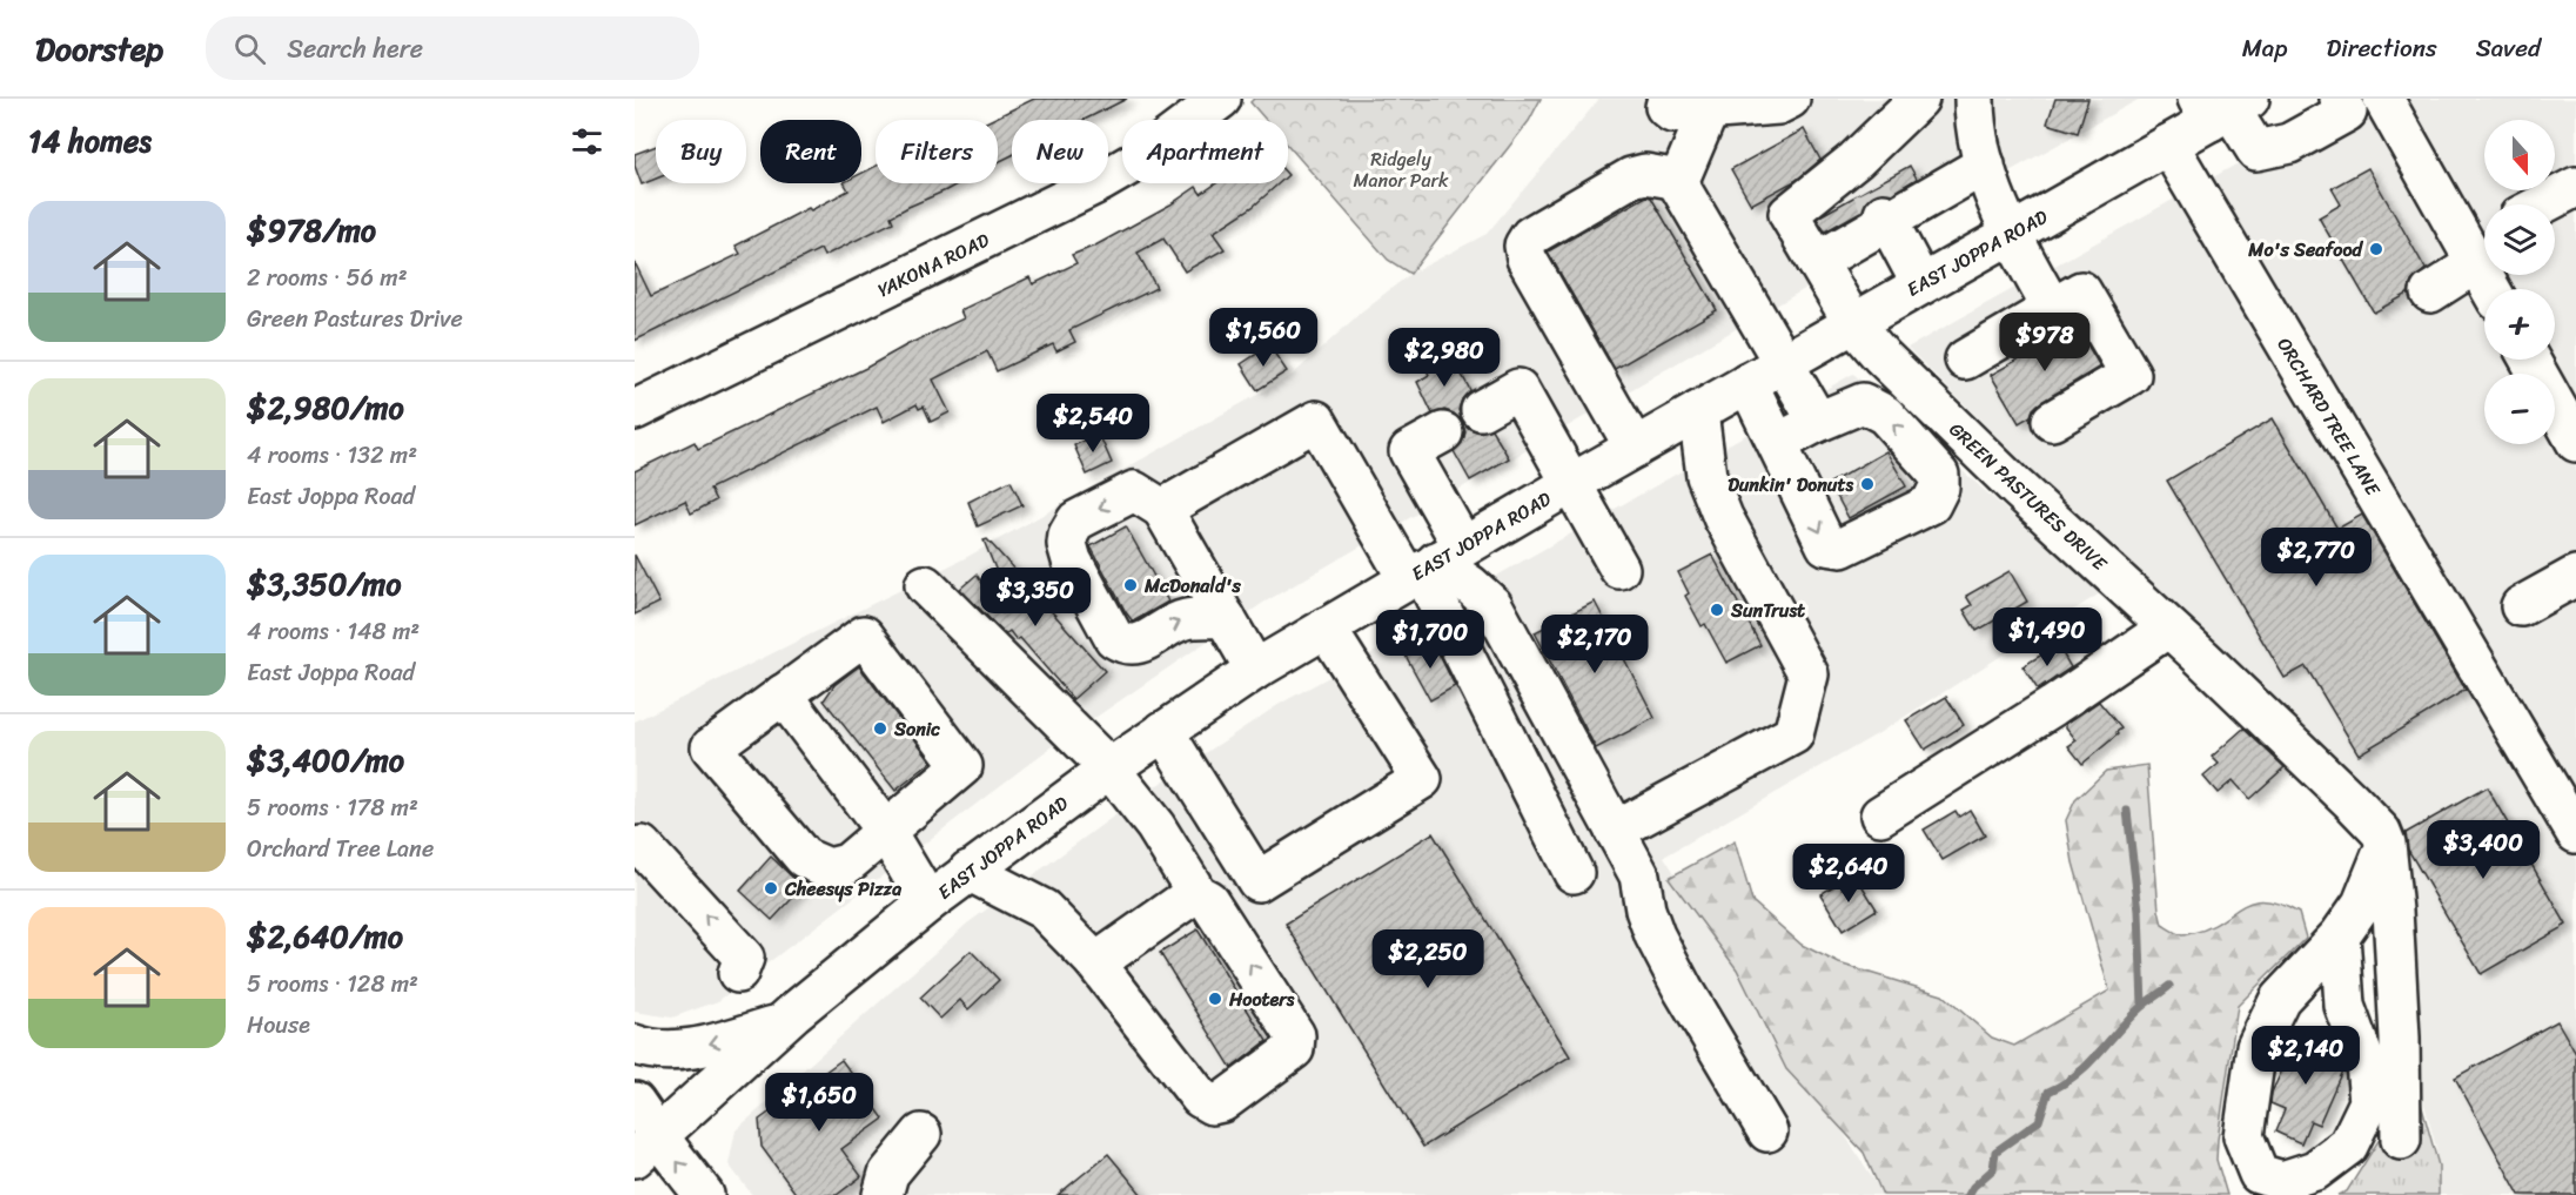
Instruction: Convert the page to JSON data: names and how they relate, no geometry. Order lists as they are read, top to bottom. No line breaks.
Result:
{"streets":{"street":["EAST JOPPA ROAD","YAKONA ROAD","ORCHARD TREE LANE","GREEN PASTURES DRIVE"]},"crossings":[["EAST JOPPA ROAD","ORCHARD TREE LANE"],["EAST JOPPA ROAD","GREEN PASTURES DRIVE"]],"parks":["Ridgely Manor Park"],"places":["Mo's Seafood","Dunkin' Donuts","McDonald's","SunTrust","Sonic","Cheesys Pizza","Hooters"],"north":"bottom","page":{"header":"Doorstep","search":"Search here","nav":["Map","Directions","Saved"],"heading":"14 homes","map_buttons":["+","−"],"chip":["Buy","Rent","Filters","New","Apartment"],"list":[{"name":"$978/mo","note":"2 rooms · 56 m² · Green Pastures Drive"},{"name":"$2,980/mo","note":"4 rooms · 132 m² · East Joppa Road"},{"name":"$3,350/mo","note":"4 rooms · 148 m² · East Joppa Road"},{"name":"$3,400/mo","note":"5 rooms · 178 m² · Orchard Tree Lane"},{"name":"$2,640/mo","note":"5 rooms · 128 m² · House"}],"price":["$1,560","$978","$2,980","$2,540","$2,770","$3,350","$1,490","$1,700","$2,170","$3,400","$2,640","$2,250","$2,140","$1,650"]}}
